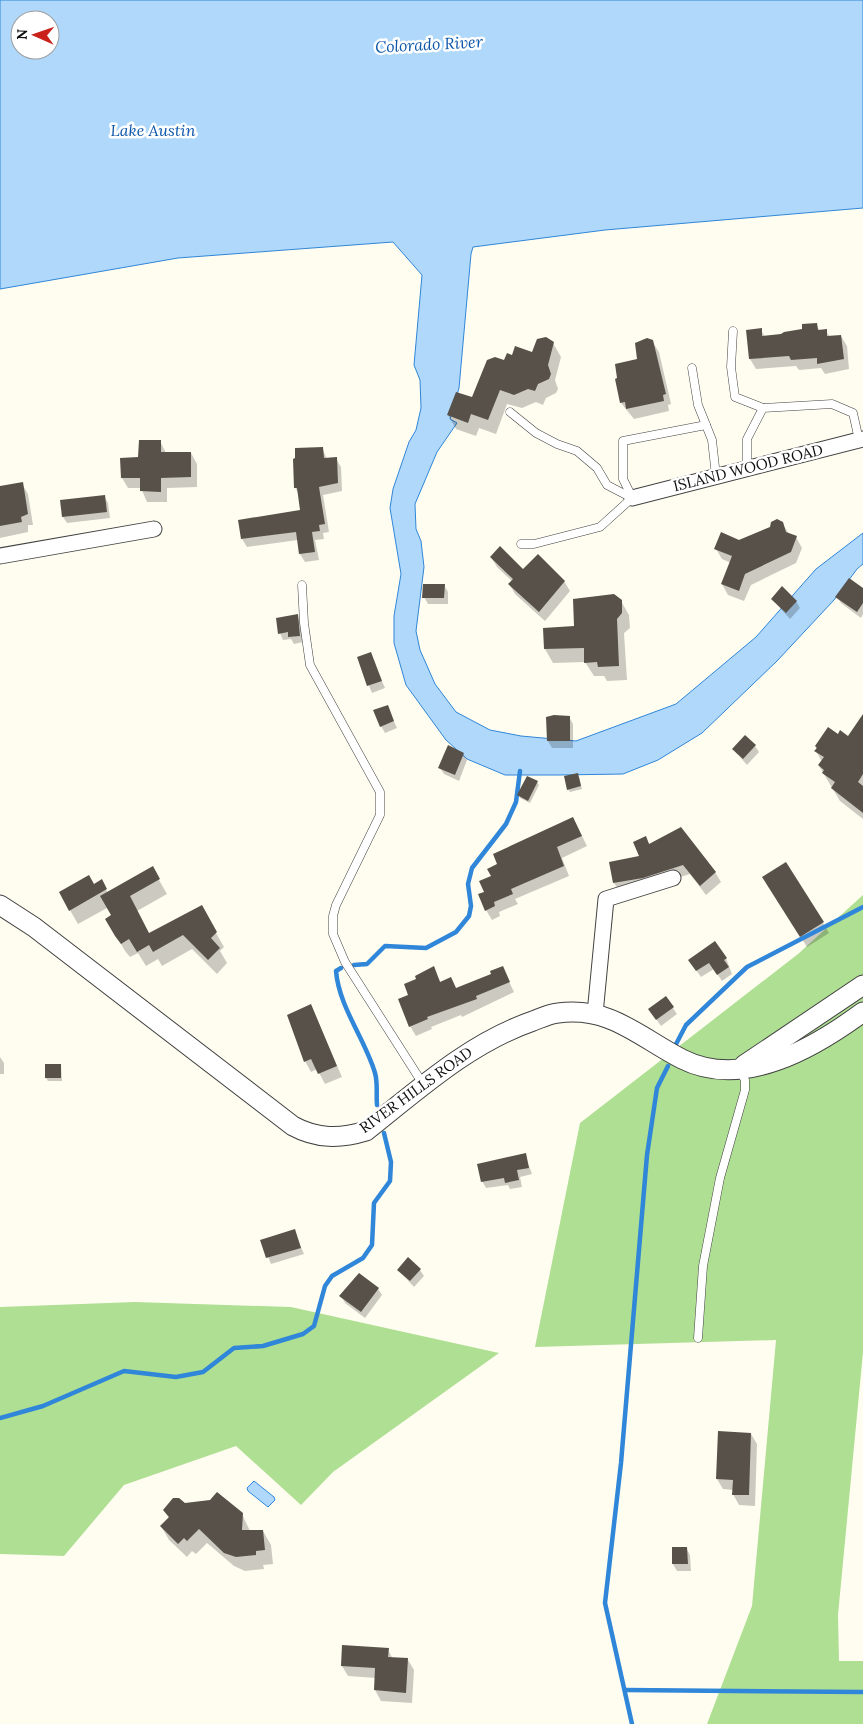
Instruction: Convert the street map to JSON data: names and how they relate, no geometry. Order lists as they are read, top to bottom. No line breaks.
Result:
{"streets":{"street":["ISLAND WOOD ROAD","RIVER HILLS ROAD"]},"water":["Colorado River","Lake Austin"],"north":"left"}
